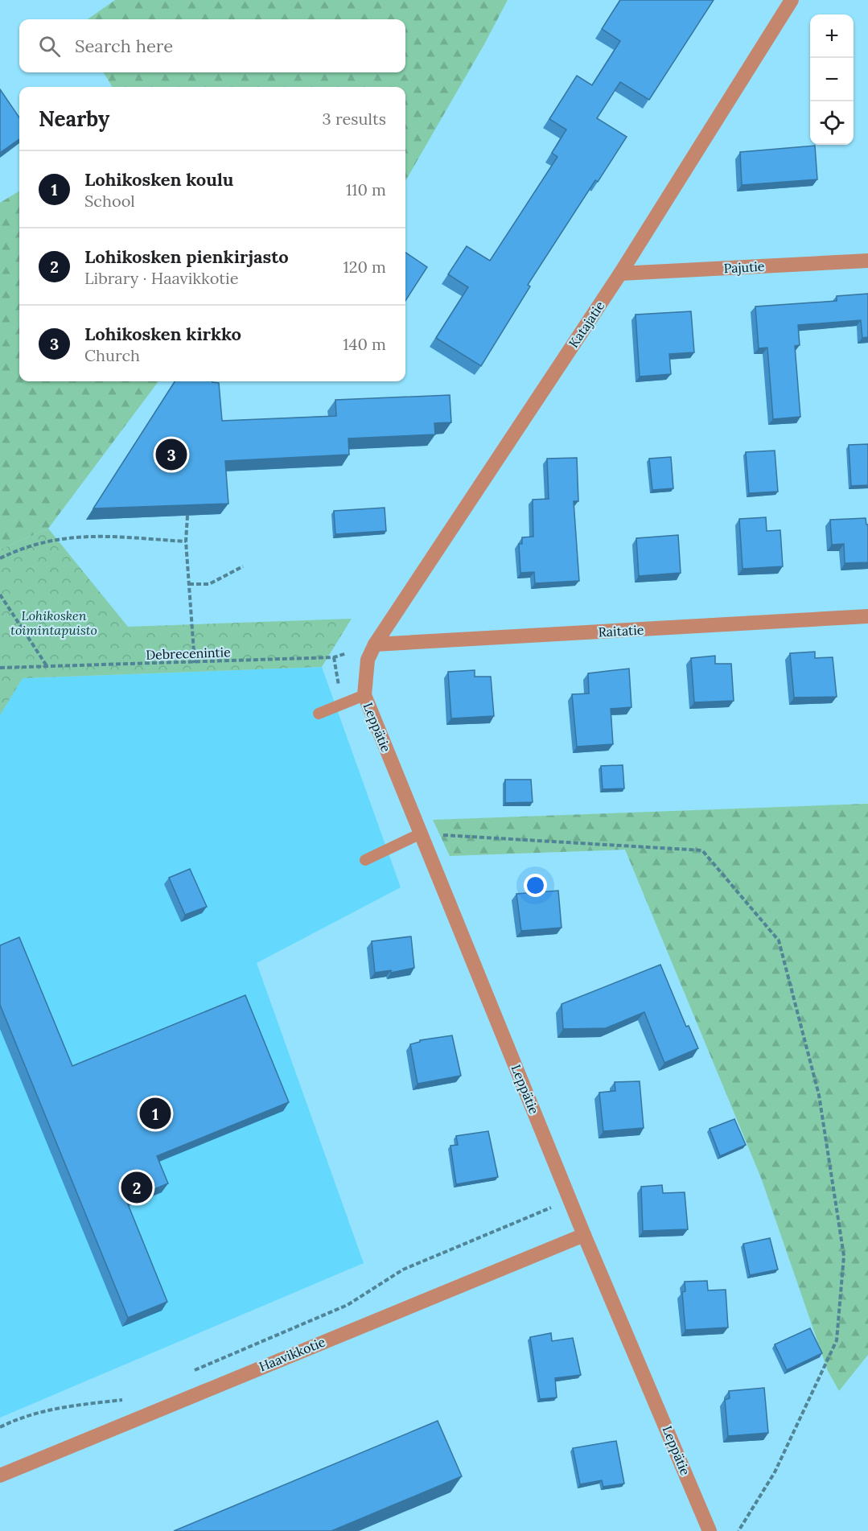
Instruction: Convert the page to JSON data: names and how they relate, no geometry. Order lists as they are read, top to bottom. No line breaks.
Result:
{"streets":{"street":["Pajutie","Katajatie","Raitatie","Leppätie","Haavikkotie"],"path":["Debrecenintie"]},"crossings":[["Pajutie","Katajatie"],["Katajatie","Raitatie"],["Katajatie","Debrecenintie"],["Katajatie","Leppätie"],["Raitatie","Debrecenintie"],["Raitatie","Leppätie"],["Debrecenintie","Leppätie"],["Leppätie","Haavikkotie"]],"parks":["Lohikosken toimintapuisto"],"page":{"map_buttons":["+","−"],"search":"Search here","heading":["Nearby","3 results"],"list":[{"mark":"1","name":"Lohikosken koulu","note":"School","value":"110 m"},{"mark":"2","name":"Lohikosken pienkirjasto","note":"Library · Haavikkotie","value":"120 m"},{"mark":"3","name":"Lohikosken kirkko","note":"Church","value":"140 m"}],"pins":["3","1","2"]}}
